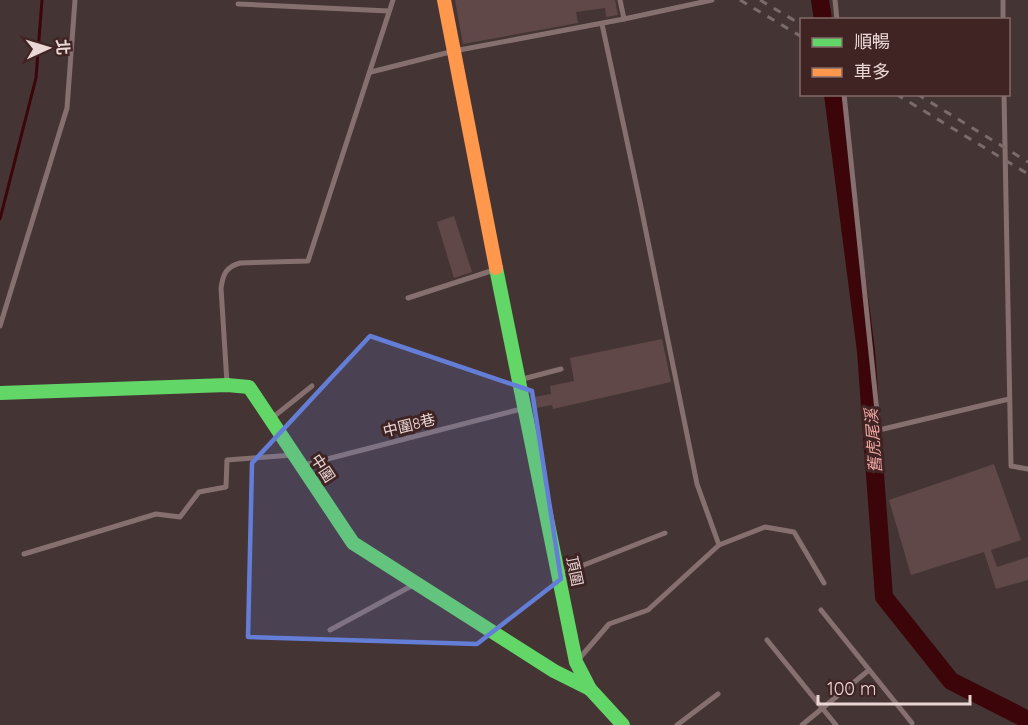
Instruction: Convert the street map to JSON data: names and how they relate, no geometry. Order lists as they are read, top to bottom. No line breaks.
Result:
{"streets":{"street":["中圍","頂圍"],"lane":["中圍8巷"]},"crossings":[["中圍8巷","中圍"],["中圍8巷","頂圍"],["中圍","頂圍"]],"water":["舊虎尾溪"],"legend":["順暢","車多"],"scale_bar":"100 m","north":"right"}
